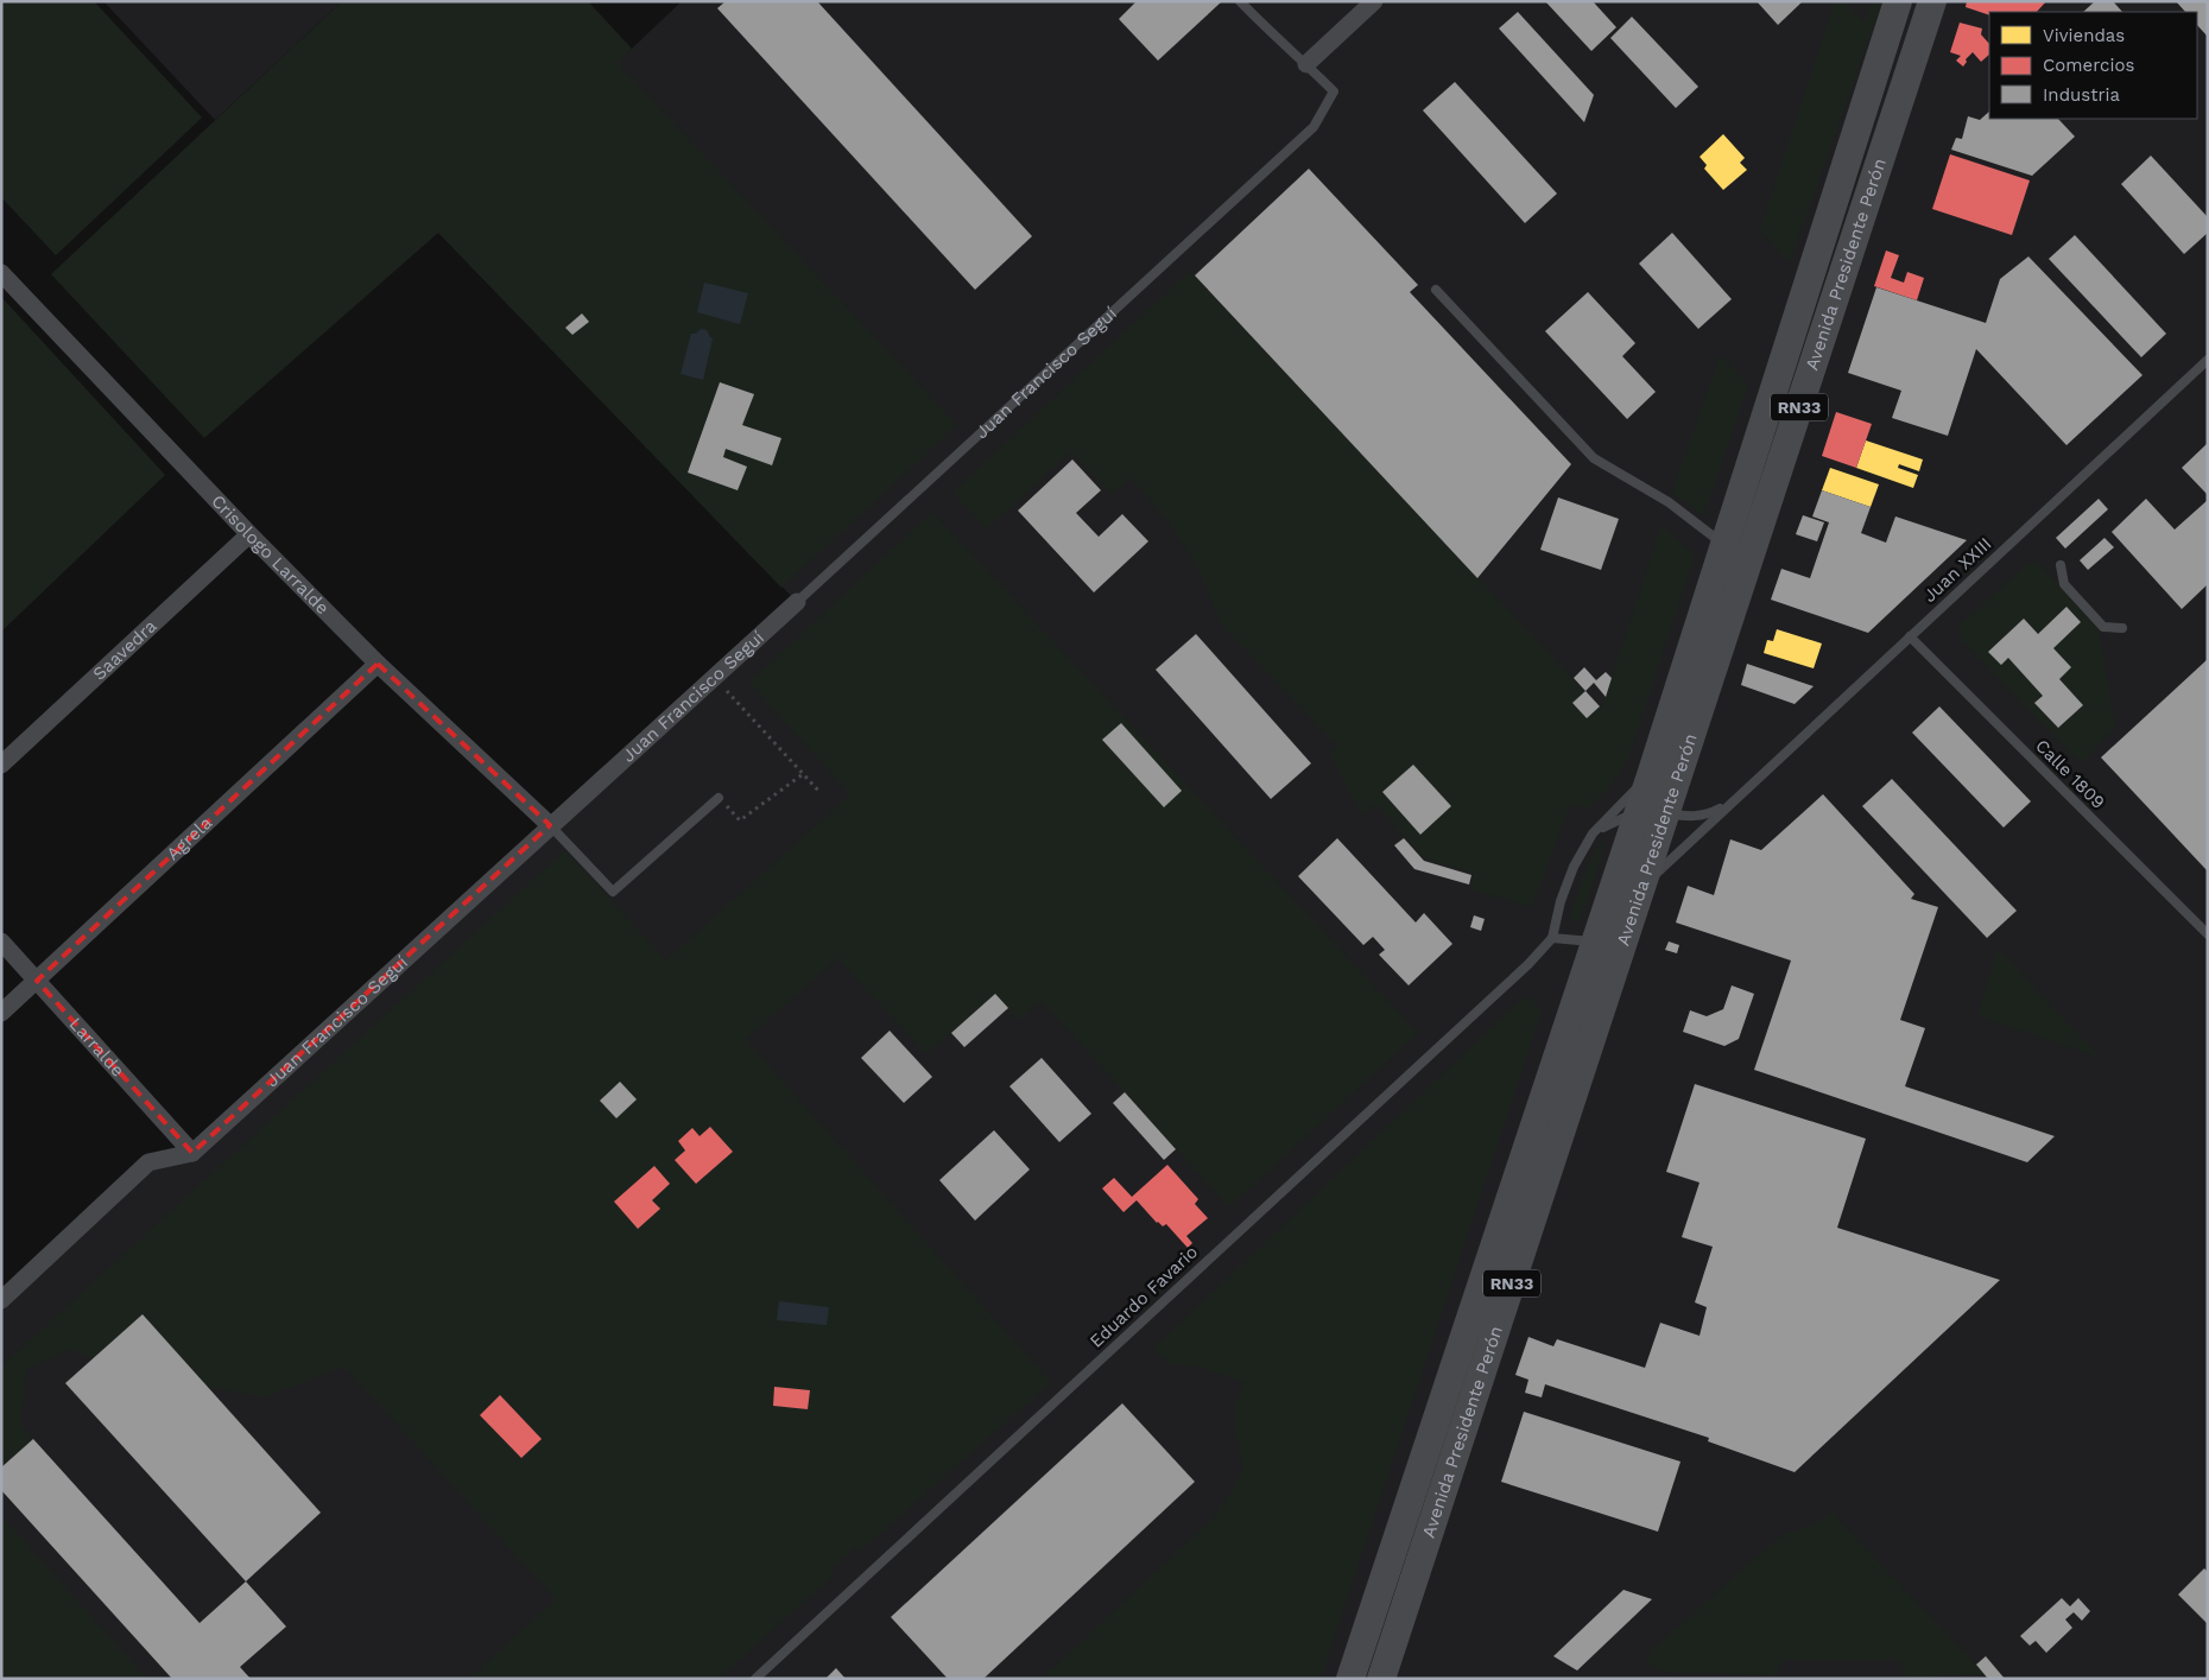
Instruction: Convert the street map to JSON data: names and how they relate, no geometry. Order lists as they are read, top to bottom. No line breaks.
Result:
{"streets":{"main road":["Avenida Presidente Perón","RN33"],"street":["Juan Francisco Seguí","Crisologo Larralde","Saavedra","Agrela","Larralde"],"lane":["Juan XXIII","Calle 1809","Eduardo Favario"]},"crossings":[["Avenida Presidente Perón","Juan XXIII"],["Avenida Presidente Perón","Eduardo Favario"],["Juan Francisco Seguí","Crisologo Larralde"],["Juan Francisco Seguí","Larralde"],["Crisologo Larralde","Saavedra"],["Crisologo Larralde","Agrela"],["Juan XXIII","Calle 1809"],["Agrela","Larralde"]],"legend":["Viviendas","Comercios","Industria"]}
